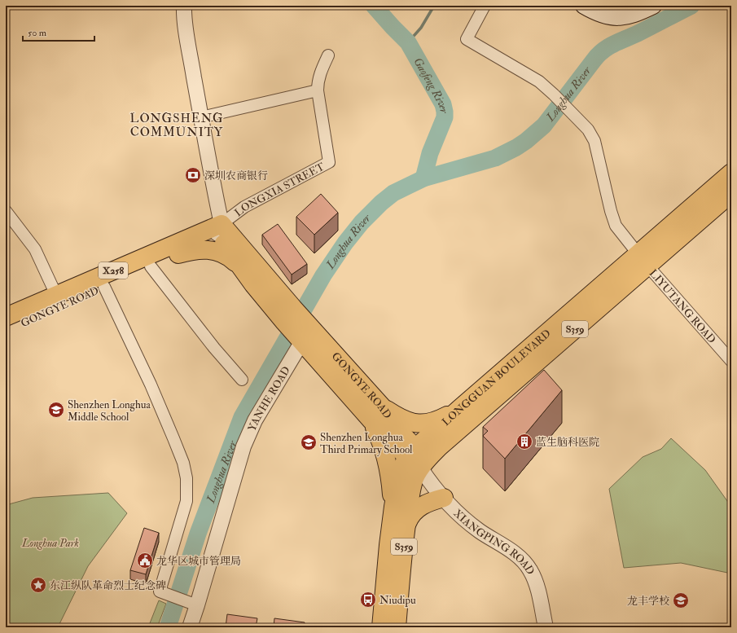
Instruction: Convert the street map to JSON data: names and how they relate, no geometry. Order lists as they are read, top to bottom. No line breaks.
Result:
{"streets":{"main road":["X258","GONGYE ROAD","S359","LONGGUAN BOULEVARD"],"street":["LONGXIA STREET","LIYUTANG ROAD","YANHE ROAD","XIANGPING ROAD"]},"crossings":[["LONGXIA STREET","GONGYE ROAD"],["LIYUTANG ROAD","LONGGUAN BOULEVARD"],["GONGYE ROAD","LONGGUAN BOULEVARD"],["GONGYE ROAD","YANHE ROAD"],["GONGYE ROAD","XIANGPING ROAD"],["LONGGUAN BOULEVARD","XIANGPING ROAD"]],"districts":["LONGSHENG COMMUNITY"],"water":["Gaofeng River","Longhua River"],"parks":["Longhua Park"],"places":{"bank":["深圳农商银行"],"school or university":["Shenzhen Longhua Middle School","Shenzhen Longhua Third Primary School","龙丰学校"],"building":["蓝生脑科医院"],"public building":["龙华区城市管理局"],"place":["东江纵队革命烈士纪念碑"],"bus stop":["Niudipu"]},"scale_bar":"50 m"}
